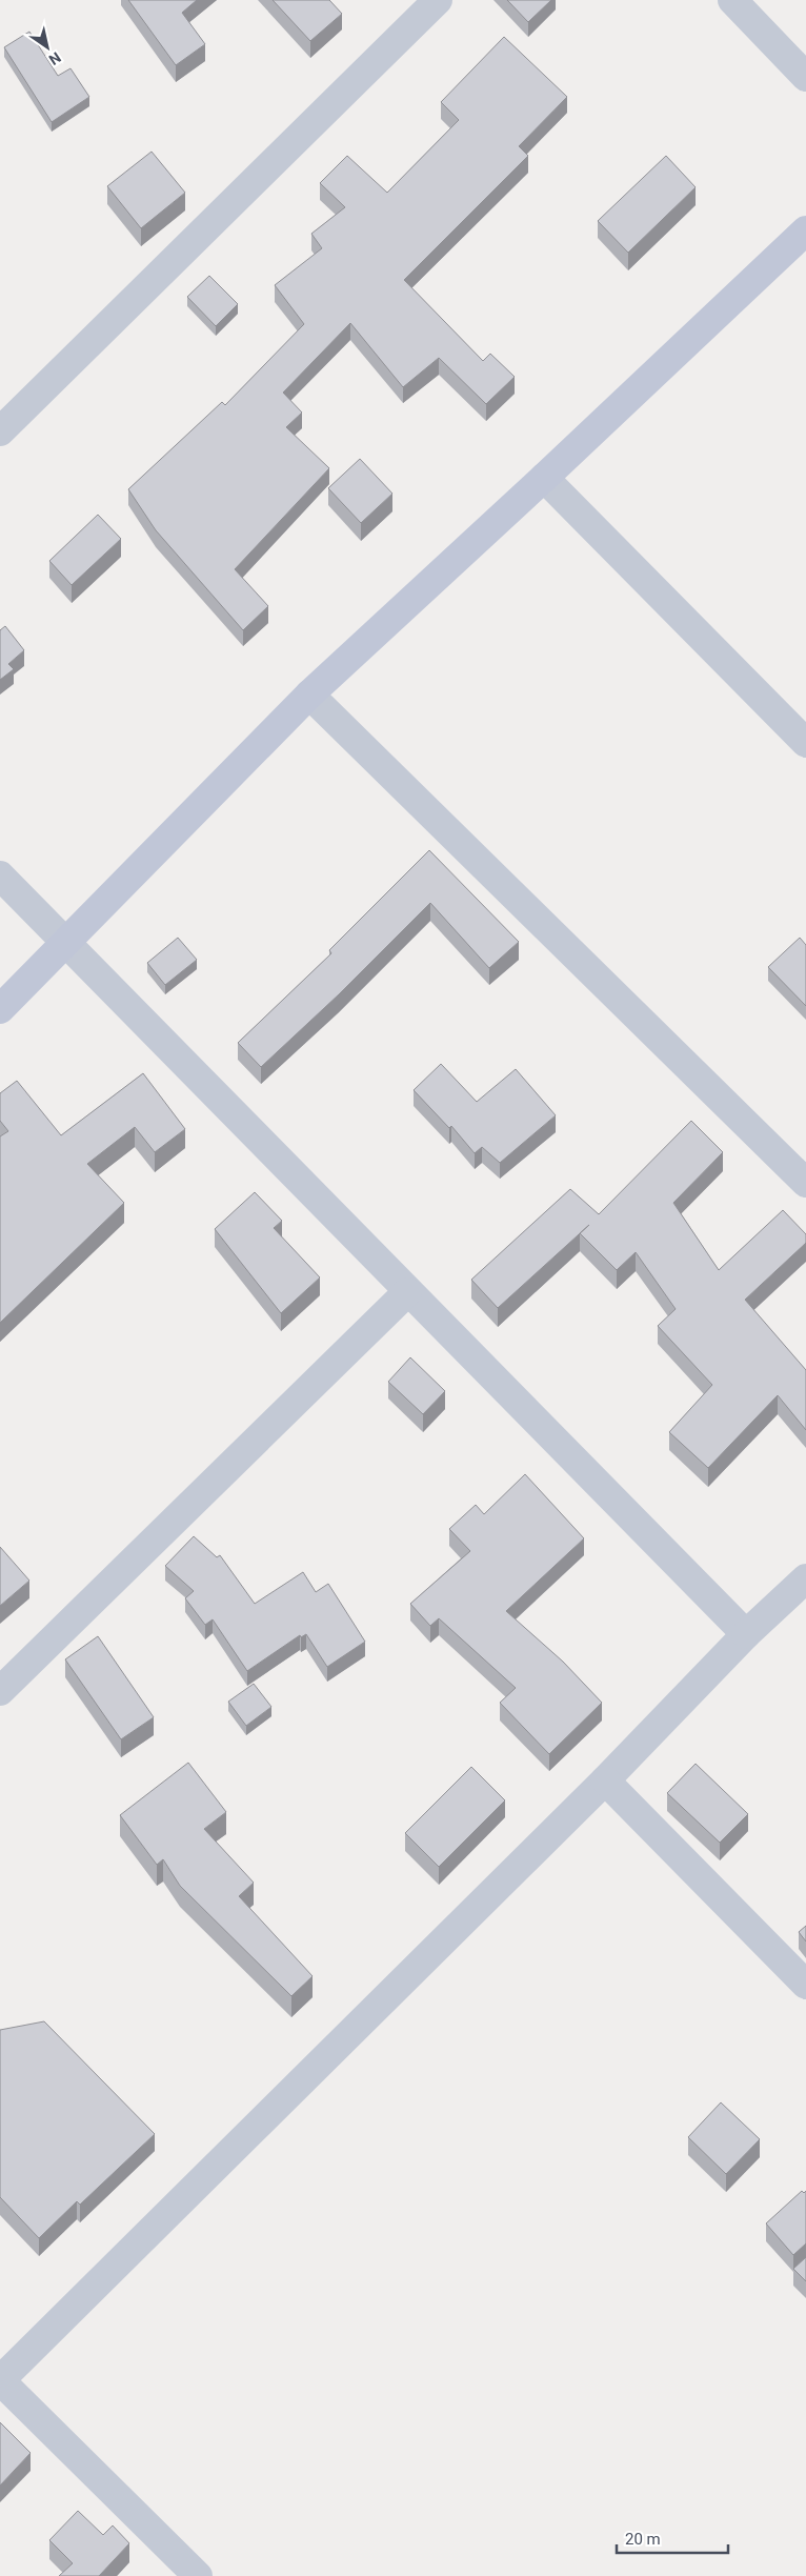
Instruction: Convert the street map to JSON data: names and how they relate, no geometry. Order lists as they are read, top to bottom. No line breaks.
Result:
{"scale_bar":"20 m","north":"bottom right"}
